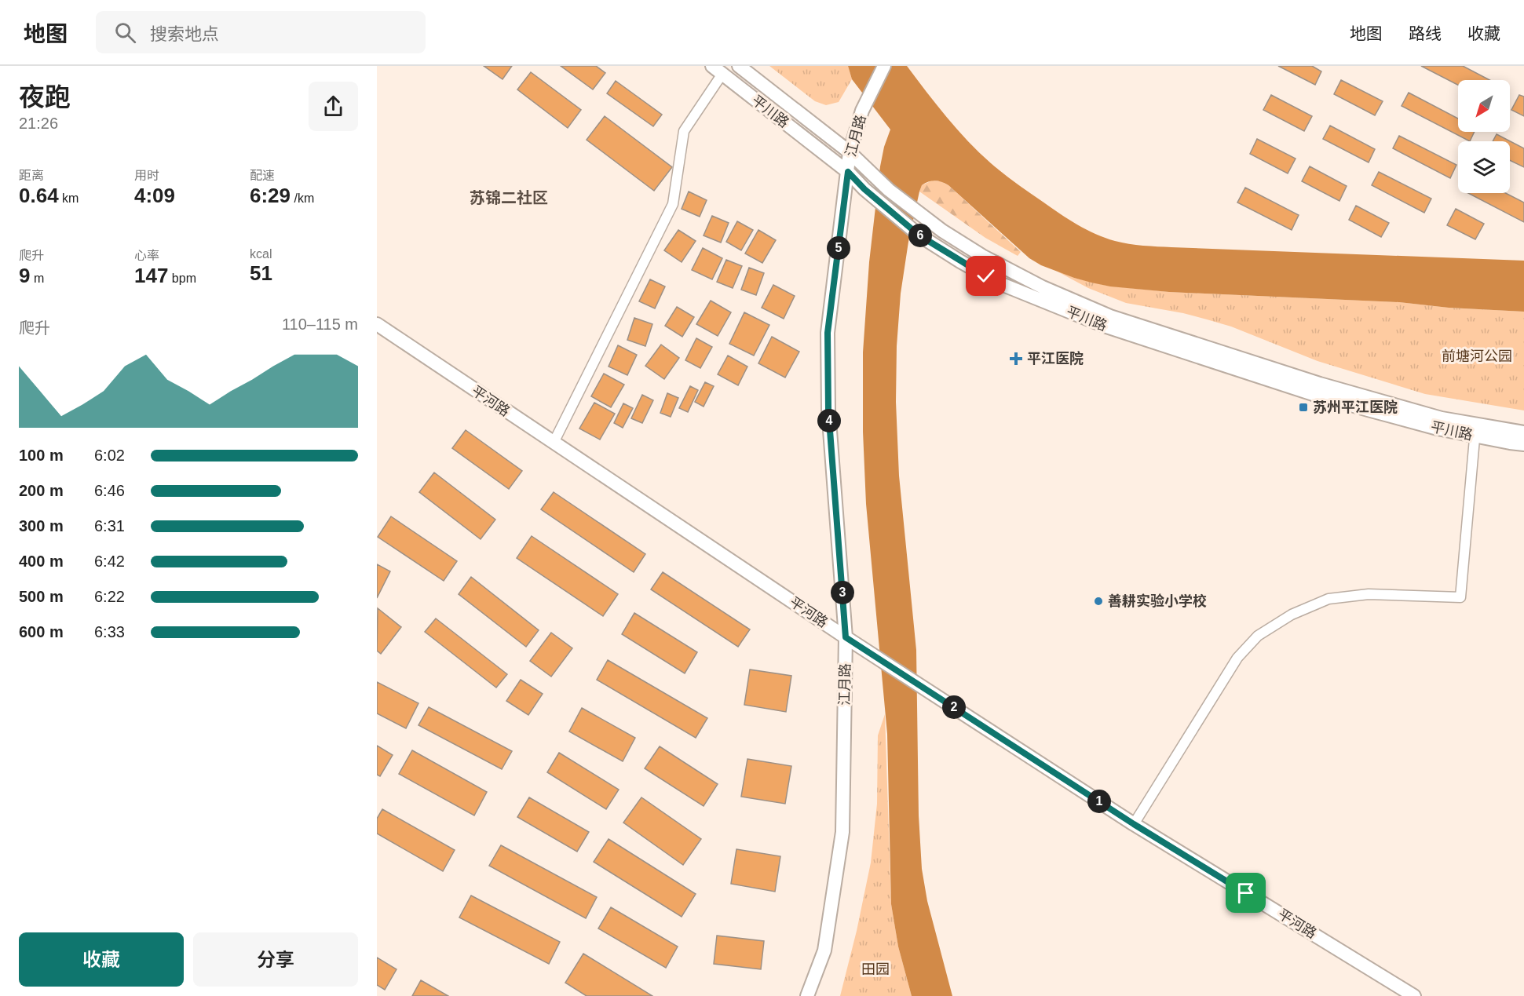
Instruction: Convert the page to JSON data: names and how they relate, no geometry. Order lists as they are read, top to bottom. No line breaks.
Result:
{"streets":{"street":["平川路","江月路","平河路"]},"crossings":[["平川路","江月路"],["江月路","平河路"]],"districts":["苏锦二社区"],"parks":["前塘河公园","田园"],"places":{"health":["平江医院"],"transit":["苏州平江医院"],"other":["善耕实验小学校"]},"north":"bottom left","page":{"header":"地图","search":"搜索地点","nav":["地图","路线","收藏"],"heading":["夜跑","21:26"],"stats":[["距离","0.64 km"],["用时","4:09"],["配速","6:29 /km"],["爬升","9 m"],["心率","147 bpm"],["kcal","51"]],"pins":["6","5","4","3","2","1"],"chart":["爬升","110–115 m"],"list":[{"name":"100 m","note":"6:02"},{"name":"200 m","note":"6:46"},{"name":"300 m","note":"6:31"},{"name":"400 m","note":"6:42"},{"name":"500 m","note":"6:22"},{"name":"600 m","note":"6:33"}],"buttons":["收藏","分享"]}}
